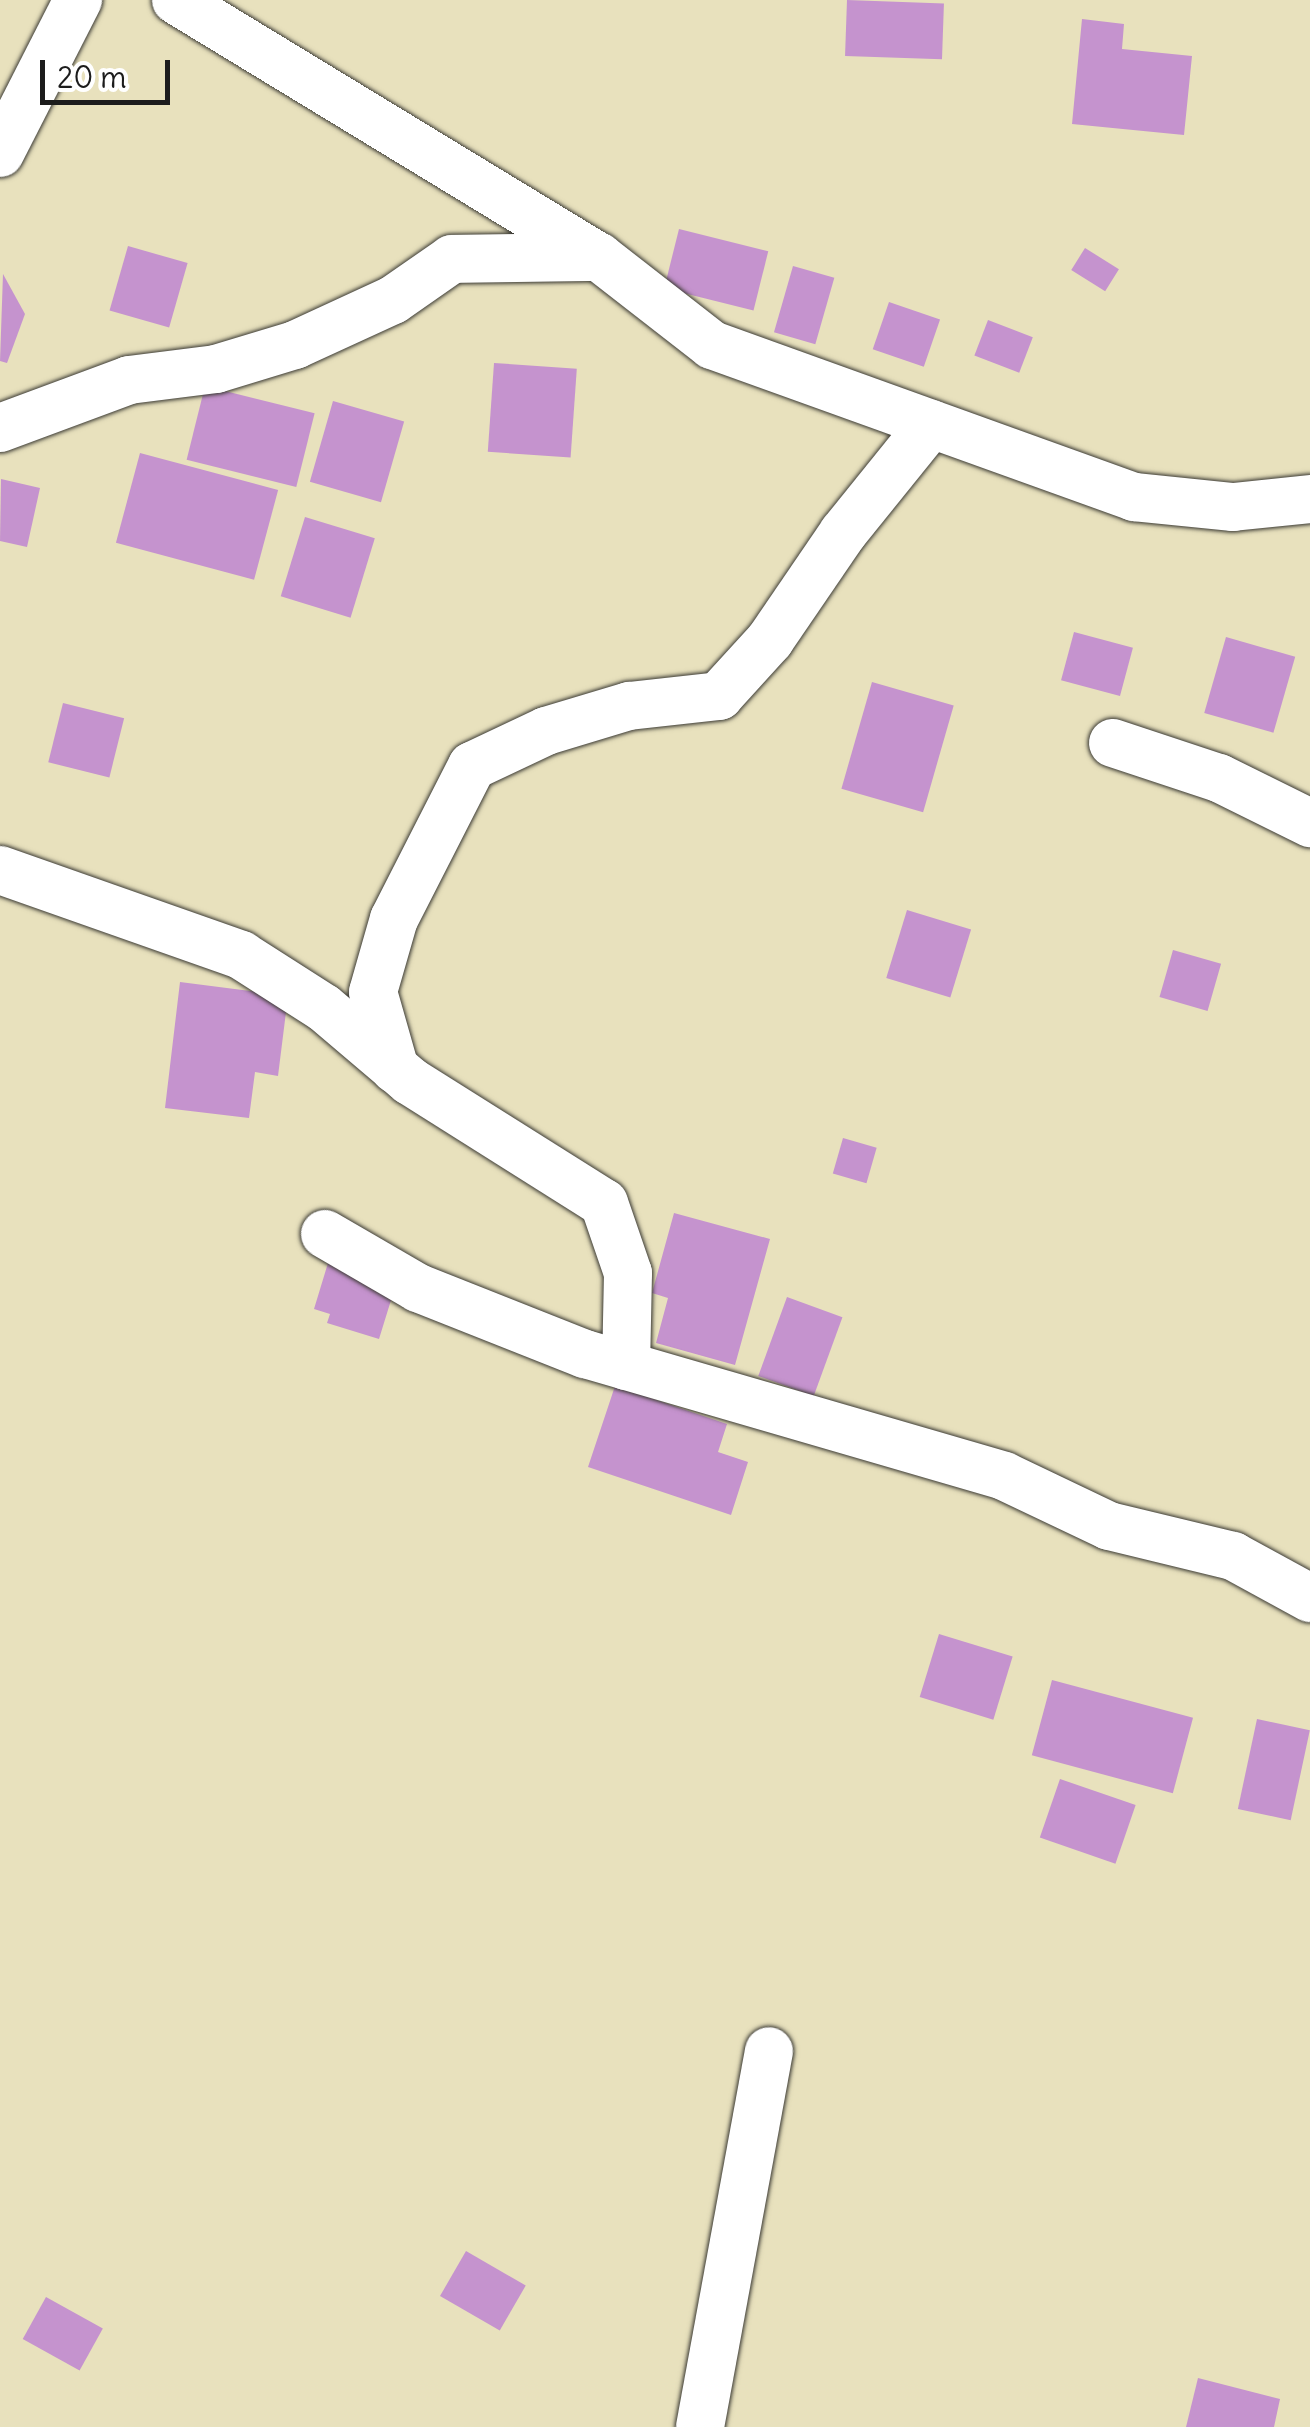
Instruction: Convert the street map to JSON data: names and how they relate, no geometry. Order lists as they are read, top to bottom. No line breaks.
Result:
{"scale_bar":"20 m"}
